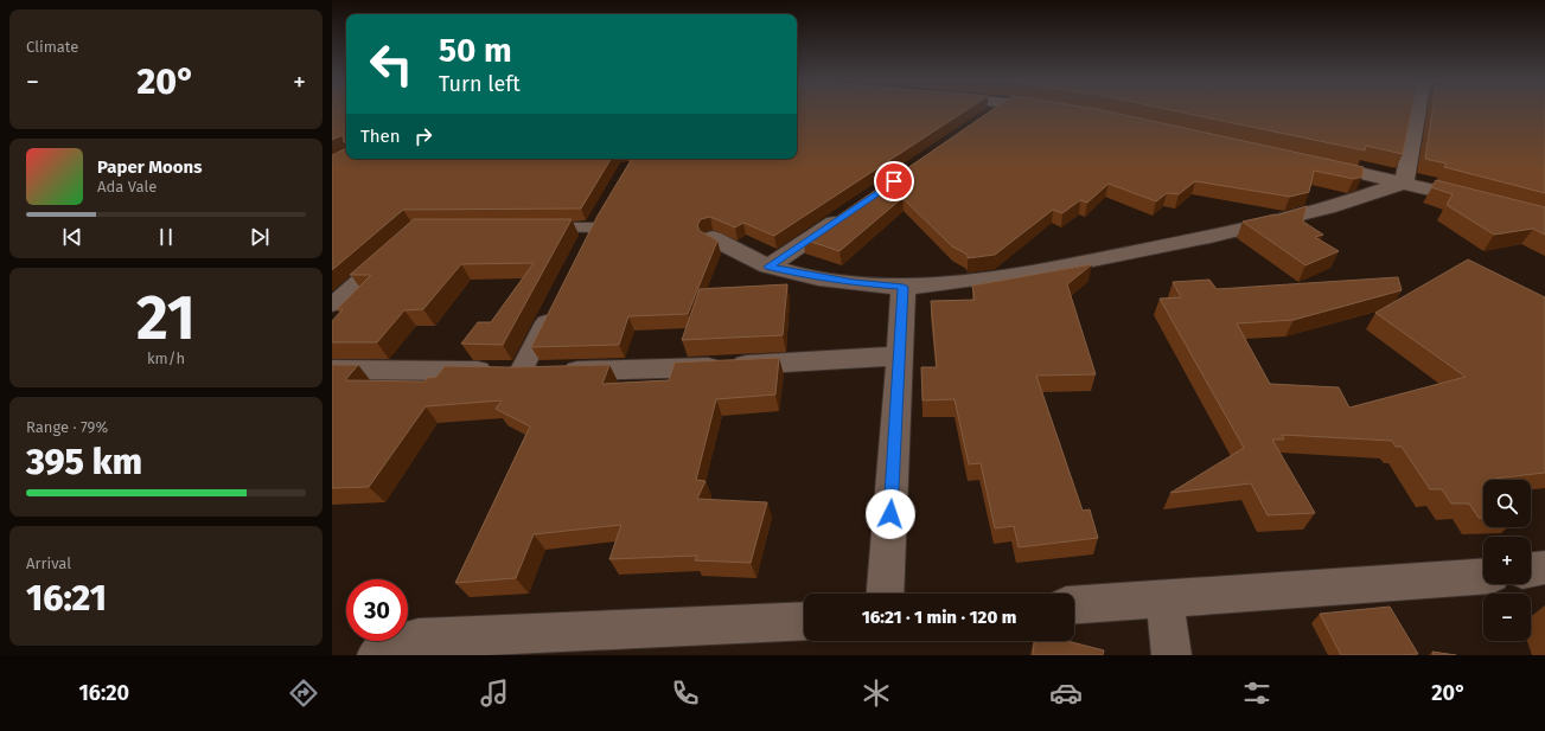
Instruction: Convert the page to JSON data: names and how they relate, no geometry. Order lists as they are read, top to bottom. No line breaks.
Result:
{"page":{"tile":["Climate",["21","km/h"],["Range · 79%","395 km"],["Arrival","16:21"]],"turn":["50 m","Turn left"],"heat":["−","20°","+"],"then":"Then","song":["Paper Moons","Ada Vale"],"map_buttons":["+","−"],"limit":"30","trip":"16:21 · 1 min · 120 m","tabs":["16:20","20°"]}}
